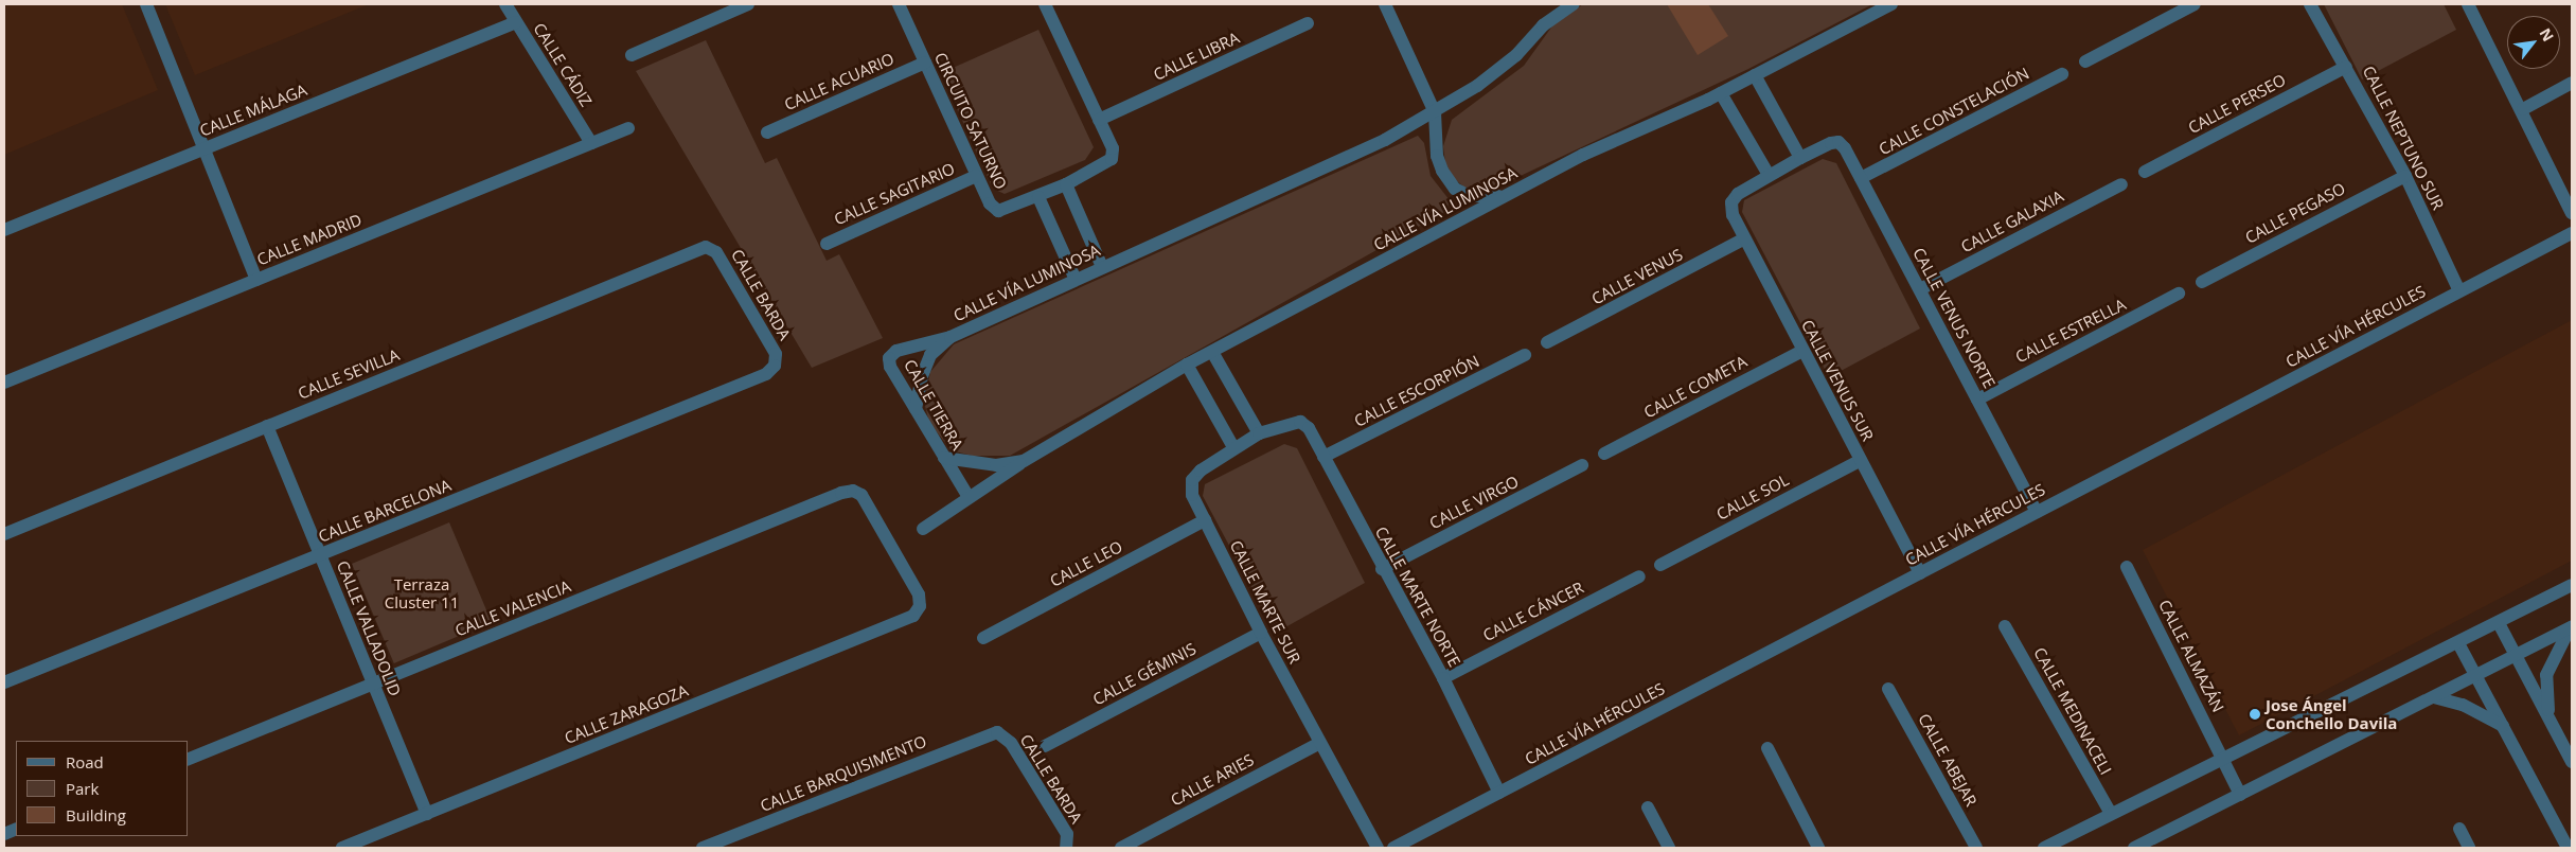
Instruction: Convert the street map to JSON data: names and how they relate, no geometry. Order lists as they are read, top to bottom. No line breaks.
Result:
{"streets":{"street":["CALLE LIBRA","CALLE CÁDIZ","CALLE ACUARIO","CALLE PERSEO","CALLE MÁLAGA","CALLE CONSTELACIÓN","CIRCUITO SATURNO","CALLE NEPTUNO SUR","CALLE SAGITARIO","CALLE VÍA LUMINOSA","CALLE PEGASO","CALLE GALAXIA","CALLE MADRID","CALLE VENUS","CALLE BARDA","CALLE VENUS NORTE","CALLE VÍA HÉRCULES","CALLE ESTRELLA","CALLE SEVILLA","CALLE VENUS SUR","CALLE COMETA","CALLE ESCORPIÓN","CALLE TIERRA","CALLE SOL","CALLE VIRGO","CALLE BARCELONA","CALLE LEO","CALLE MARTE NORTE","CALLE MARTE SUR","CALLE VALENCIA","CALLE CÁNCER","CALLE VALLADOLID","CALLE ALMAZÁN","CALLE GÉMINIS","CALLE MEDINACELI","CALLE ZARAGOZA","CALLE ABEJAR","CALLE BARQUISIMENTO","CALLE ARIES"]},"crossings":[["CALLE LIBRA","CIRCUITO SATURNO"],["CALLE CÁDIZ","CALLE MÁLAGA"],["CALLE CÁDIZ","CALLE MADRID"],["CALLE ACUARIO","CIRCUITO SATURNO"],["CALLE PERSEO","CALLE NEPTUNO SUR"],["CALLE CONSTELACIÓN","CALLE VENUS NORTE"],["CIRCUITO SATURNO","CALLE SAGITARIO"],["CALLE NEPTUNO SUR","CALLE PEGASO"],["CALLE NEPTUNO SUR","CALLE VÍA HÉRCULES"],["CALLE VÍA LUMINOSA","CALLE TIERRA"],["CALLE GALAXIA","CALLE VENUS NORTE"],["CALLE VENUS","CALLE VENUS SUR"],["CALLE BARDA","CALLE SEVILLA"],["CALLE BARDA","CALLE BARCELONA"],["CALLE BARDA","CALLE BARQUISIMENTO"],["CALLE VENUS NORTE","CALLE VÍA HÉRCULES"],["CALLE VENUS NORTE","CALLE ESTRELLA"],["CALLE VÍA HÉRCULES","CALLE VENUS SUR"],["CALLE VÍA HÉRCULES","CALLE MARTE NORTE"],["CALLE SEVILLA","CALLE VALLADOLID"],["CALLE VENUS SUR","CALLE COMETA"],["CALLE VENUS SUR","CALLE SOL"],["CALLE ESCORPIÓN","CALLE MARTE NORTE"],["CALLE VIRGO","CALLE MARTE NORTE"],["CALLE BARCELONA","CALLE VALLADOLID"],["CALLE LEO","CALLE MARTE SUR"],["CALLE MARTE NORTE","CALLE MARTE SUR"],["CALLE MARTE NORTE","CALLE CÁNCER"],["CALLE MARTE SUR","CALLE GÉMINIS"],["CALLE MARTE SUR","CALLE ARIES"],["CALLE VALENCIA","CALLE VALLADOLID"],["CALLE VALENCIA","CALLE ZARAGOZA"],["CALLE VALLADOLID","CALLE ZARAGOZA"]],"parks":["Terraza Cluster 11"],"places":["Jose Ángel Conchello Davila"],"legend":["Road","Park","Building"],"north":"top right"}
